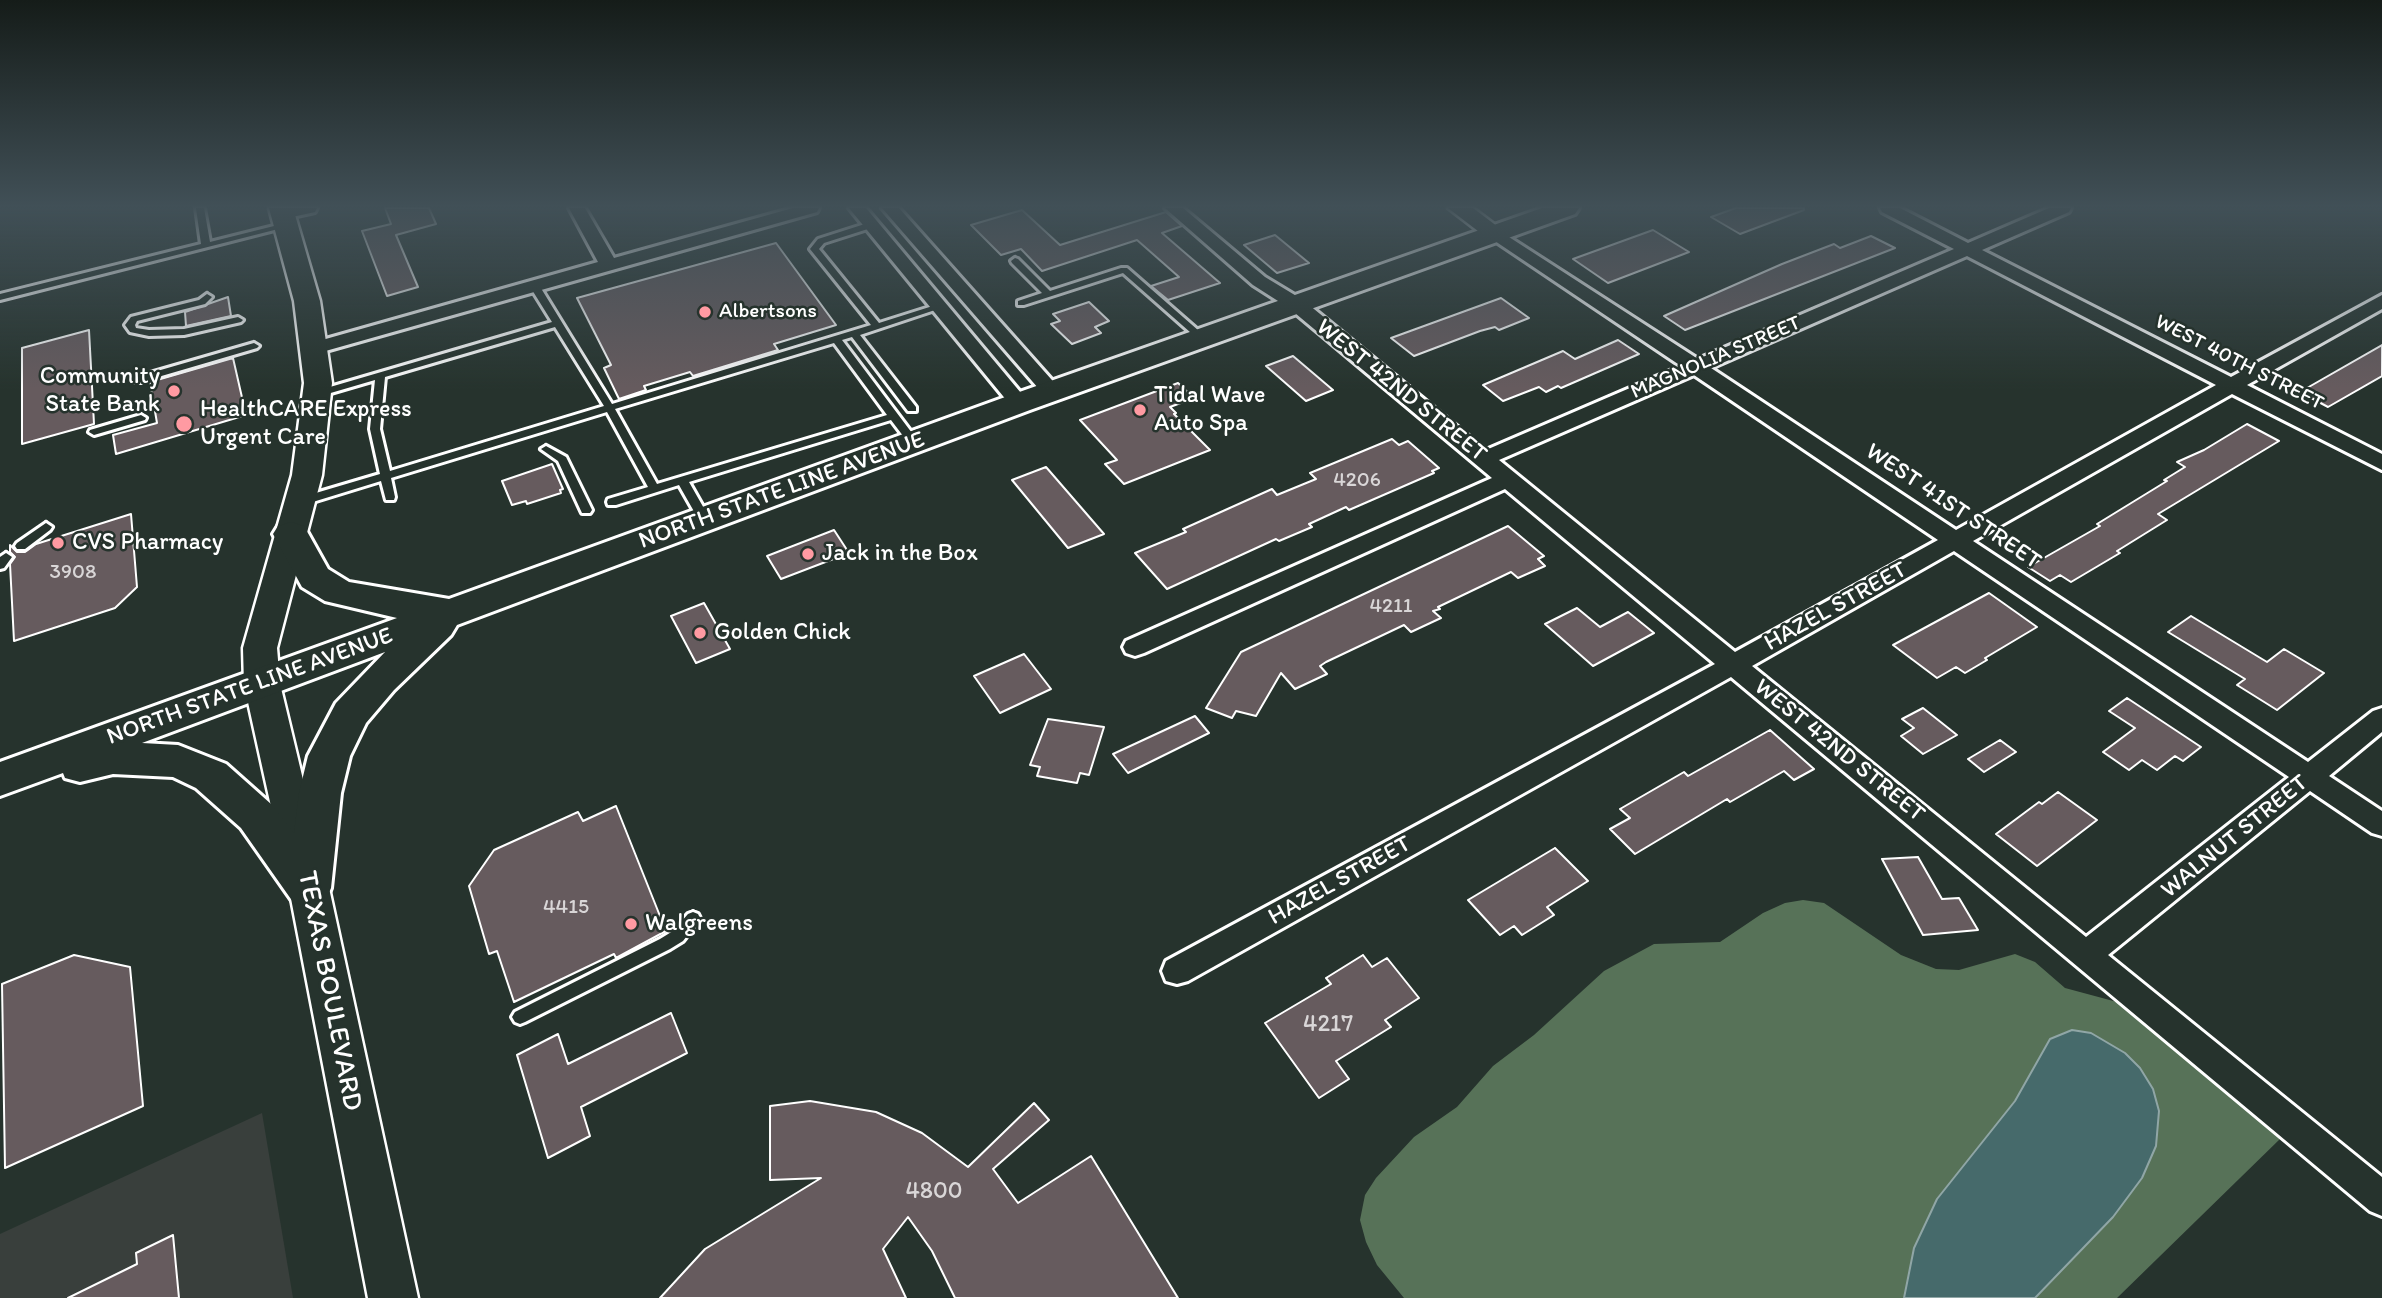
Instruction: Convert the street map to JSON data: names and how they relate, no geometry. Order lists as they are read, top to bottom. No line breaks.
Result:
{"streets":{"main road":["NORTH STATE LINE AVENUE","TEXAS BOULEVARD"],"street":["MAGNOLIA STREET","WEST 40TH STREET","WEST 42ND STREET","WEST 41ST STREET","HAZEL STREET","WALNUT STREET"]},"crossings":[["MAGNOLIA STREET","WEST 42ND STREET"],["MAGNOLIA STREET","WEST 41ST STREET"],["WEST 40TH STREET","HAZEL STREET"],["WEST 42ND STREET","NORTH STATE LINE AVENUE"],["WEST 42ND STREET","HAZEL STREET"],["WEST 42ND STREET","WALNUT STREET"],["NORTH STATE LINE AVENUE","TEXAS BOULEVARD"],["WEST 41ST STREET","HAZEL STREET"],["WEST 41ST STREET","WALNUT STREET"]],"places":["Albertsons","Community State Bank","Tidal Wave Auto Spa","HealthCARE Express Urgent Care","CVS Pharmacy","Jack in the Box","Golden Chick","Walgreens"],"house_numbers":["4206","3908","4211","4415","4217","4800"]}
